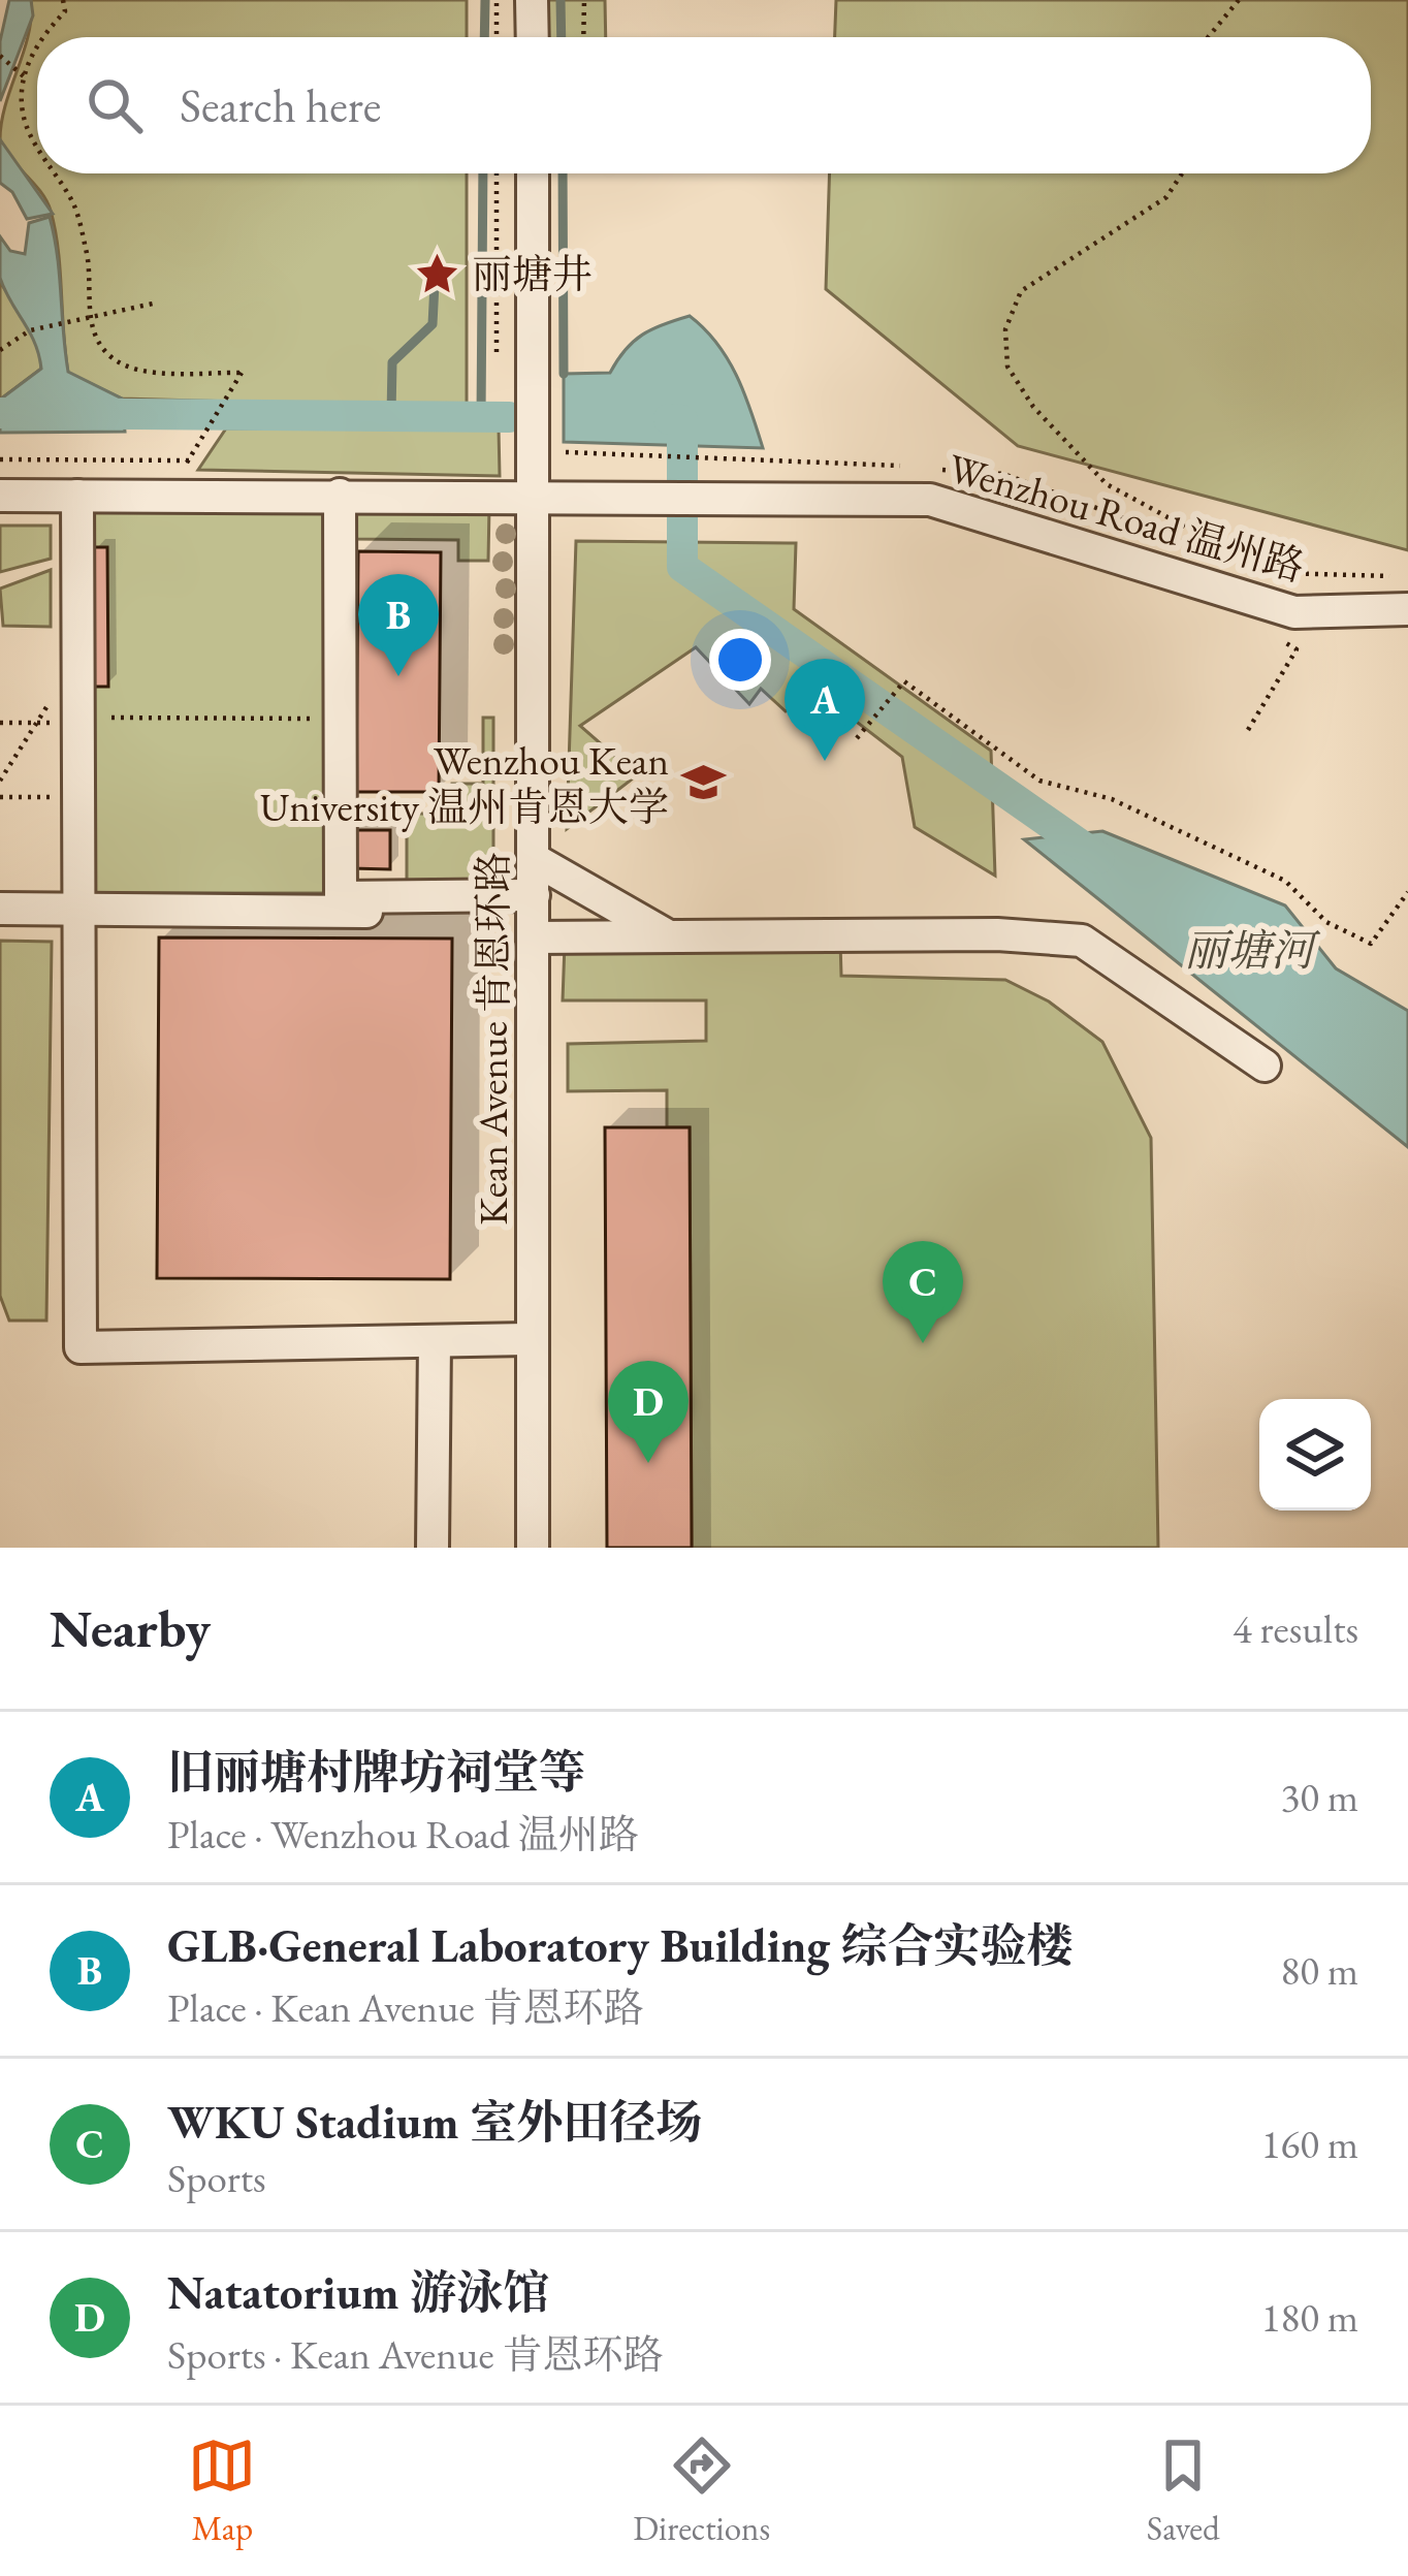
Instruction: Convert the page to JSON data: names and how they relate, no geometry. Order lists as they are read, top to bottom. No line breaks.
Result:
{"streets":{"street":["Wenzhou Road 温州路","Kean Avenue 肯恩环路"]},"crossings":[["Wenzhou Road 温州路","Kean Avenue 肯恩环路"]],"water":["丽塘河"],"places":{"place":["丽塘井"],"school or university":["Wenzhou Kean University 温州肯恩大学"]},"page":{"search":"Search here","pins":["B","A","C","D"],"heading":["Nearby","4 results"],"list":[{"mark":"A","name":"旧丽塘村牌坊祠堂等","note":"Place · Wenzhou Road 温州路","value":"30 m"},{"mark":"B","name":"GLB·General Laboratory Building 综合实验楼","note":"Place · Kean Avenue 肯恩环路","value":"80 m"},{"mark":"C","name":"WKU Stadium 室外田径场","note":"Sports","value":"160 m"},{"mark":"D","name":"Natatorium 游泳馆","note":"Sports · Kean Avenue 肯恩环路","value":"180 m"}],"nav":["Map","Directions","Saved"]}}
